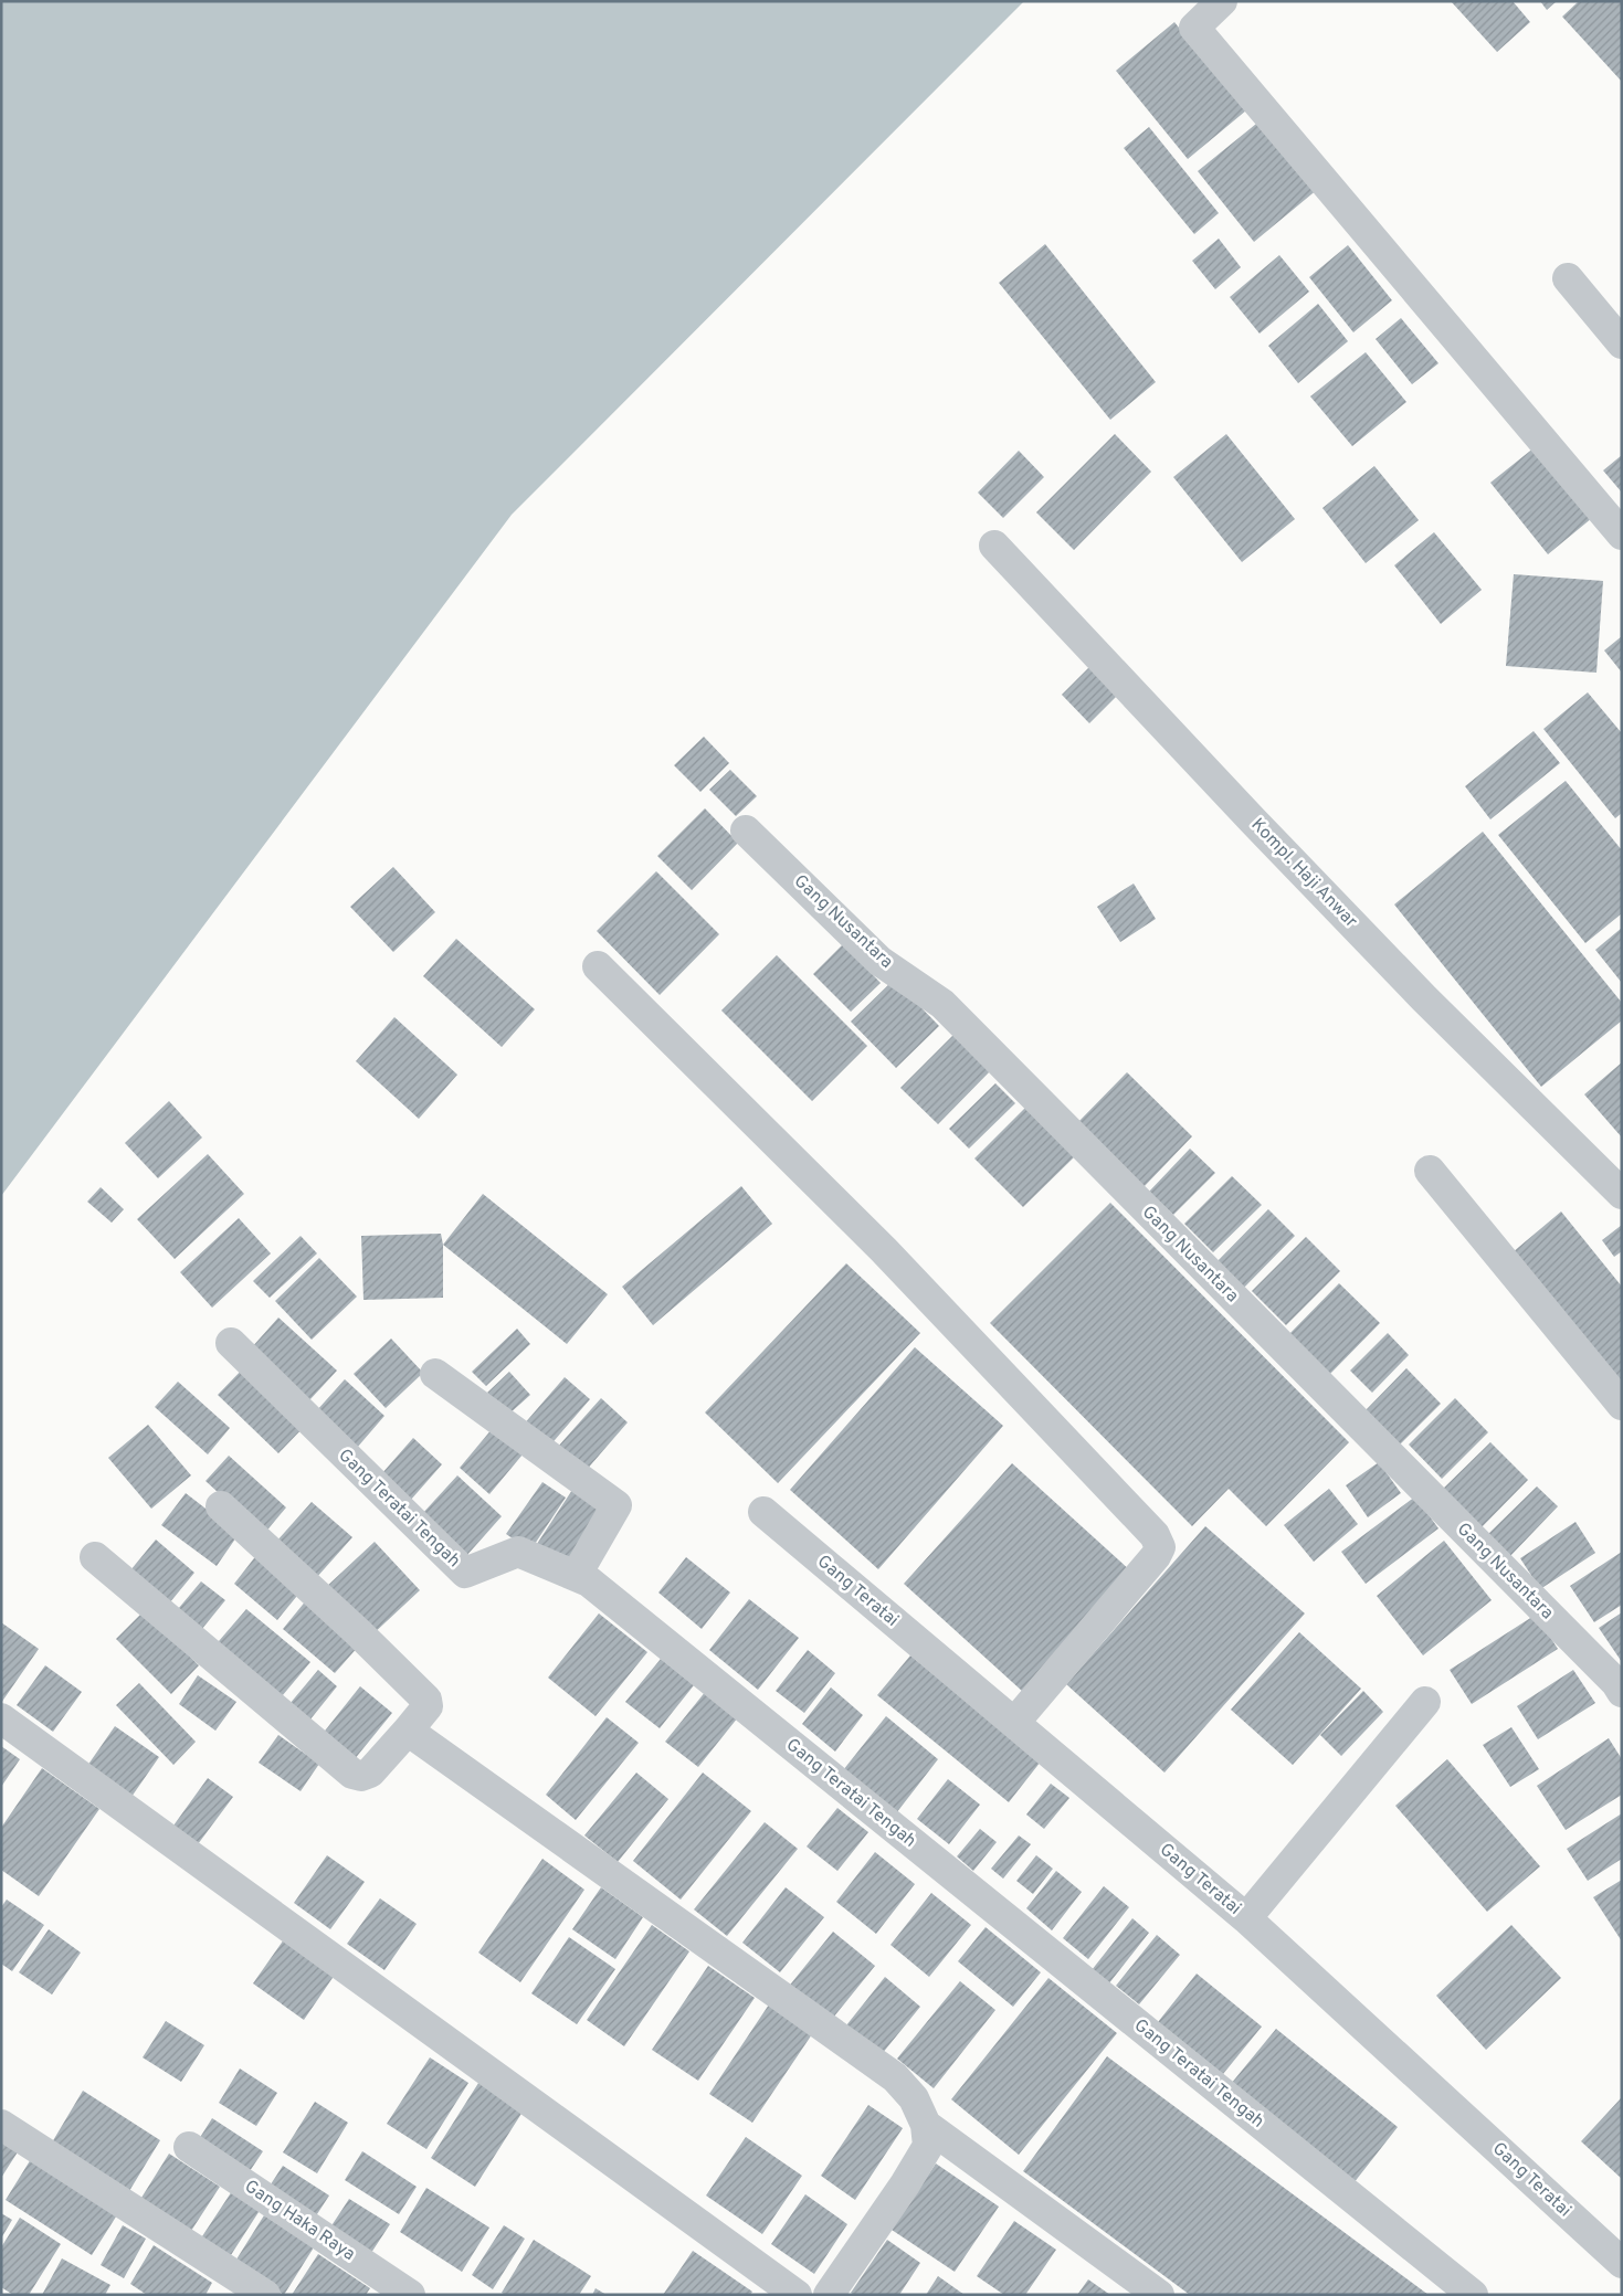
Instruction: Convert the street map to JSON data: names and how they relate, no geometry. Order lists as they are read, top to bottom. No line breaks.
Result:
{"streets":{"street":["Kompl. Haji Anwar","Gang Nusantara","Gang Teratai Tengah","Gang Teratai","Gang Haka Raya"]}}
